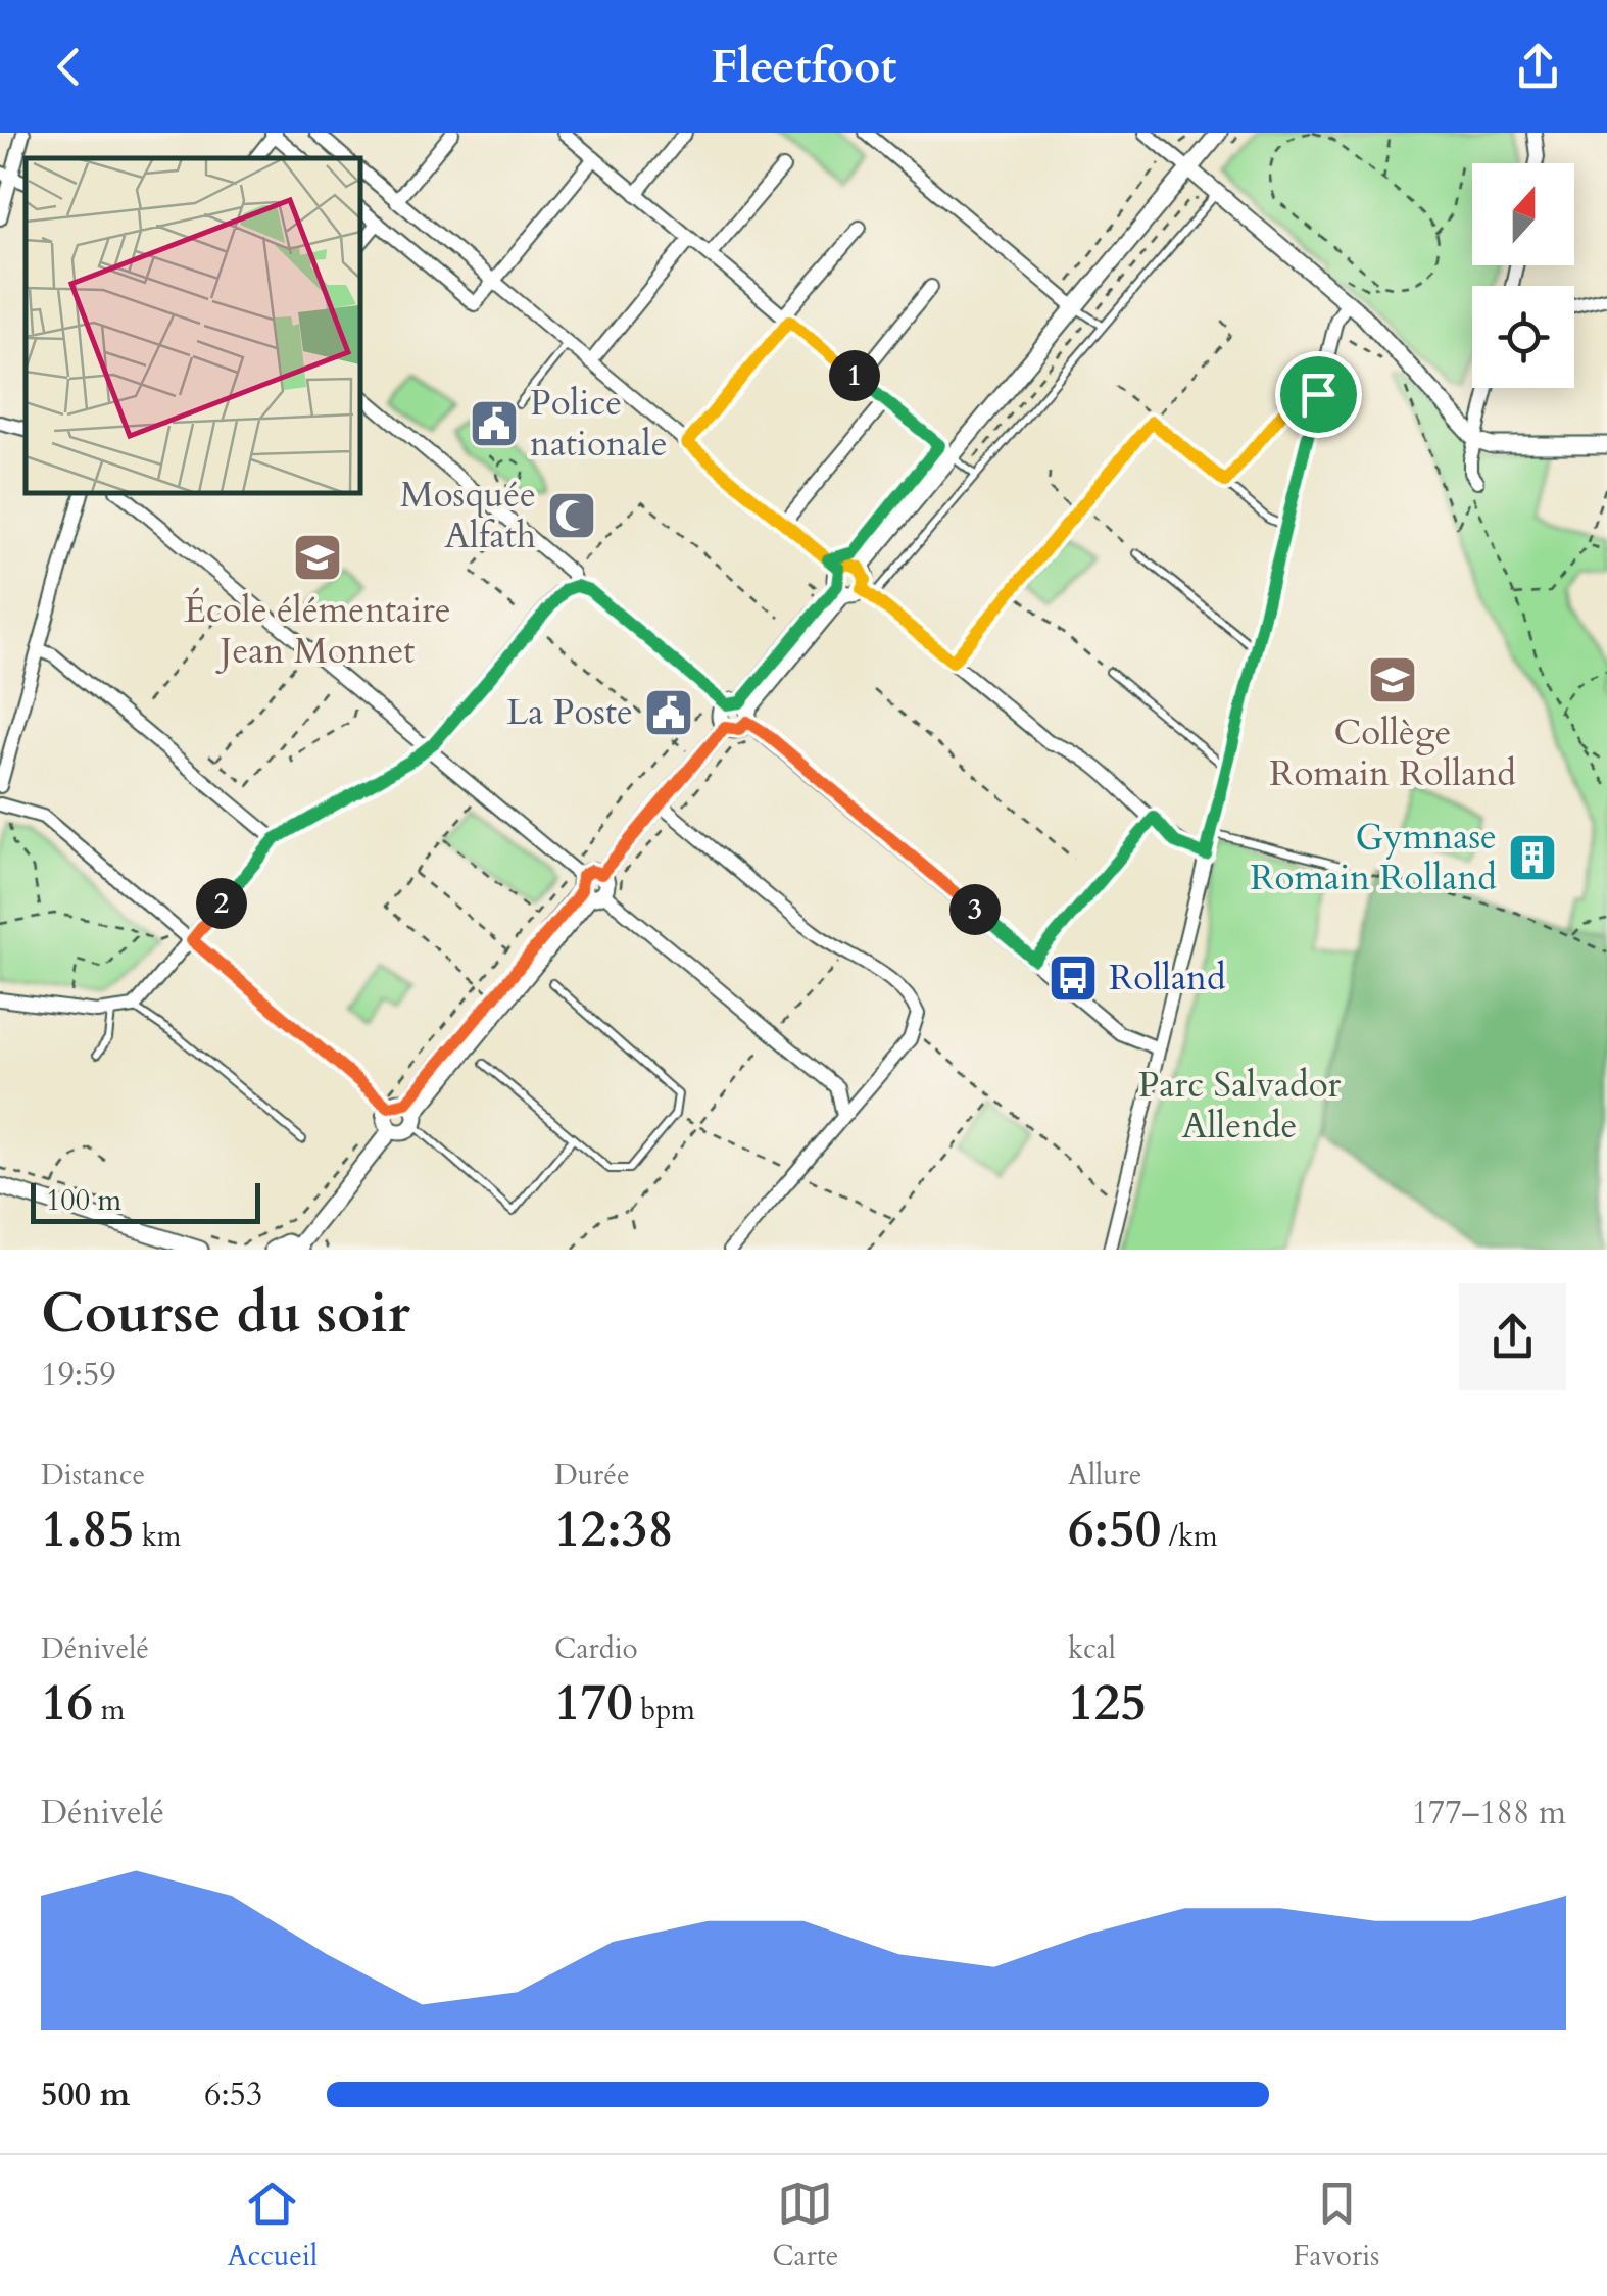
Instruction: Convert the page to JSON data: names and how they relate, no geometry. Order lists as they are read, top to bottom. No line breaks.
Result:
{"parks":["Parc Salvador Allende"],"places":{"public building":["Police nationale","La Poste"],"mosque":["Mosquée Alfath"],"school or university":["École élémentaire Jean Monnet","Collège Romain Rolland"],"building":["Gymnase Romain Rolland"],"bus stop":["Rolland"]},"scale_bar":"100 m","north":"top","page":{"header":"Fleetfoot","pins":["1","2","3"],"scale":"100 m","heading":["Course du soir","19:59"],"stats":[["Distance","1.85 km"],["Durée","12:38"],["Allure","6:50 /km"],["Dénivelé","16 m"],["Cardio","170 bpm"],["kcal","125"]],"chart":["Dénivelé","177–188 m"],"list":[{"name":"500 m","note":"6:53"}],"tabs":["Accueil","Carte","Favoris"]}}
